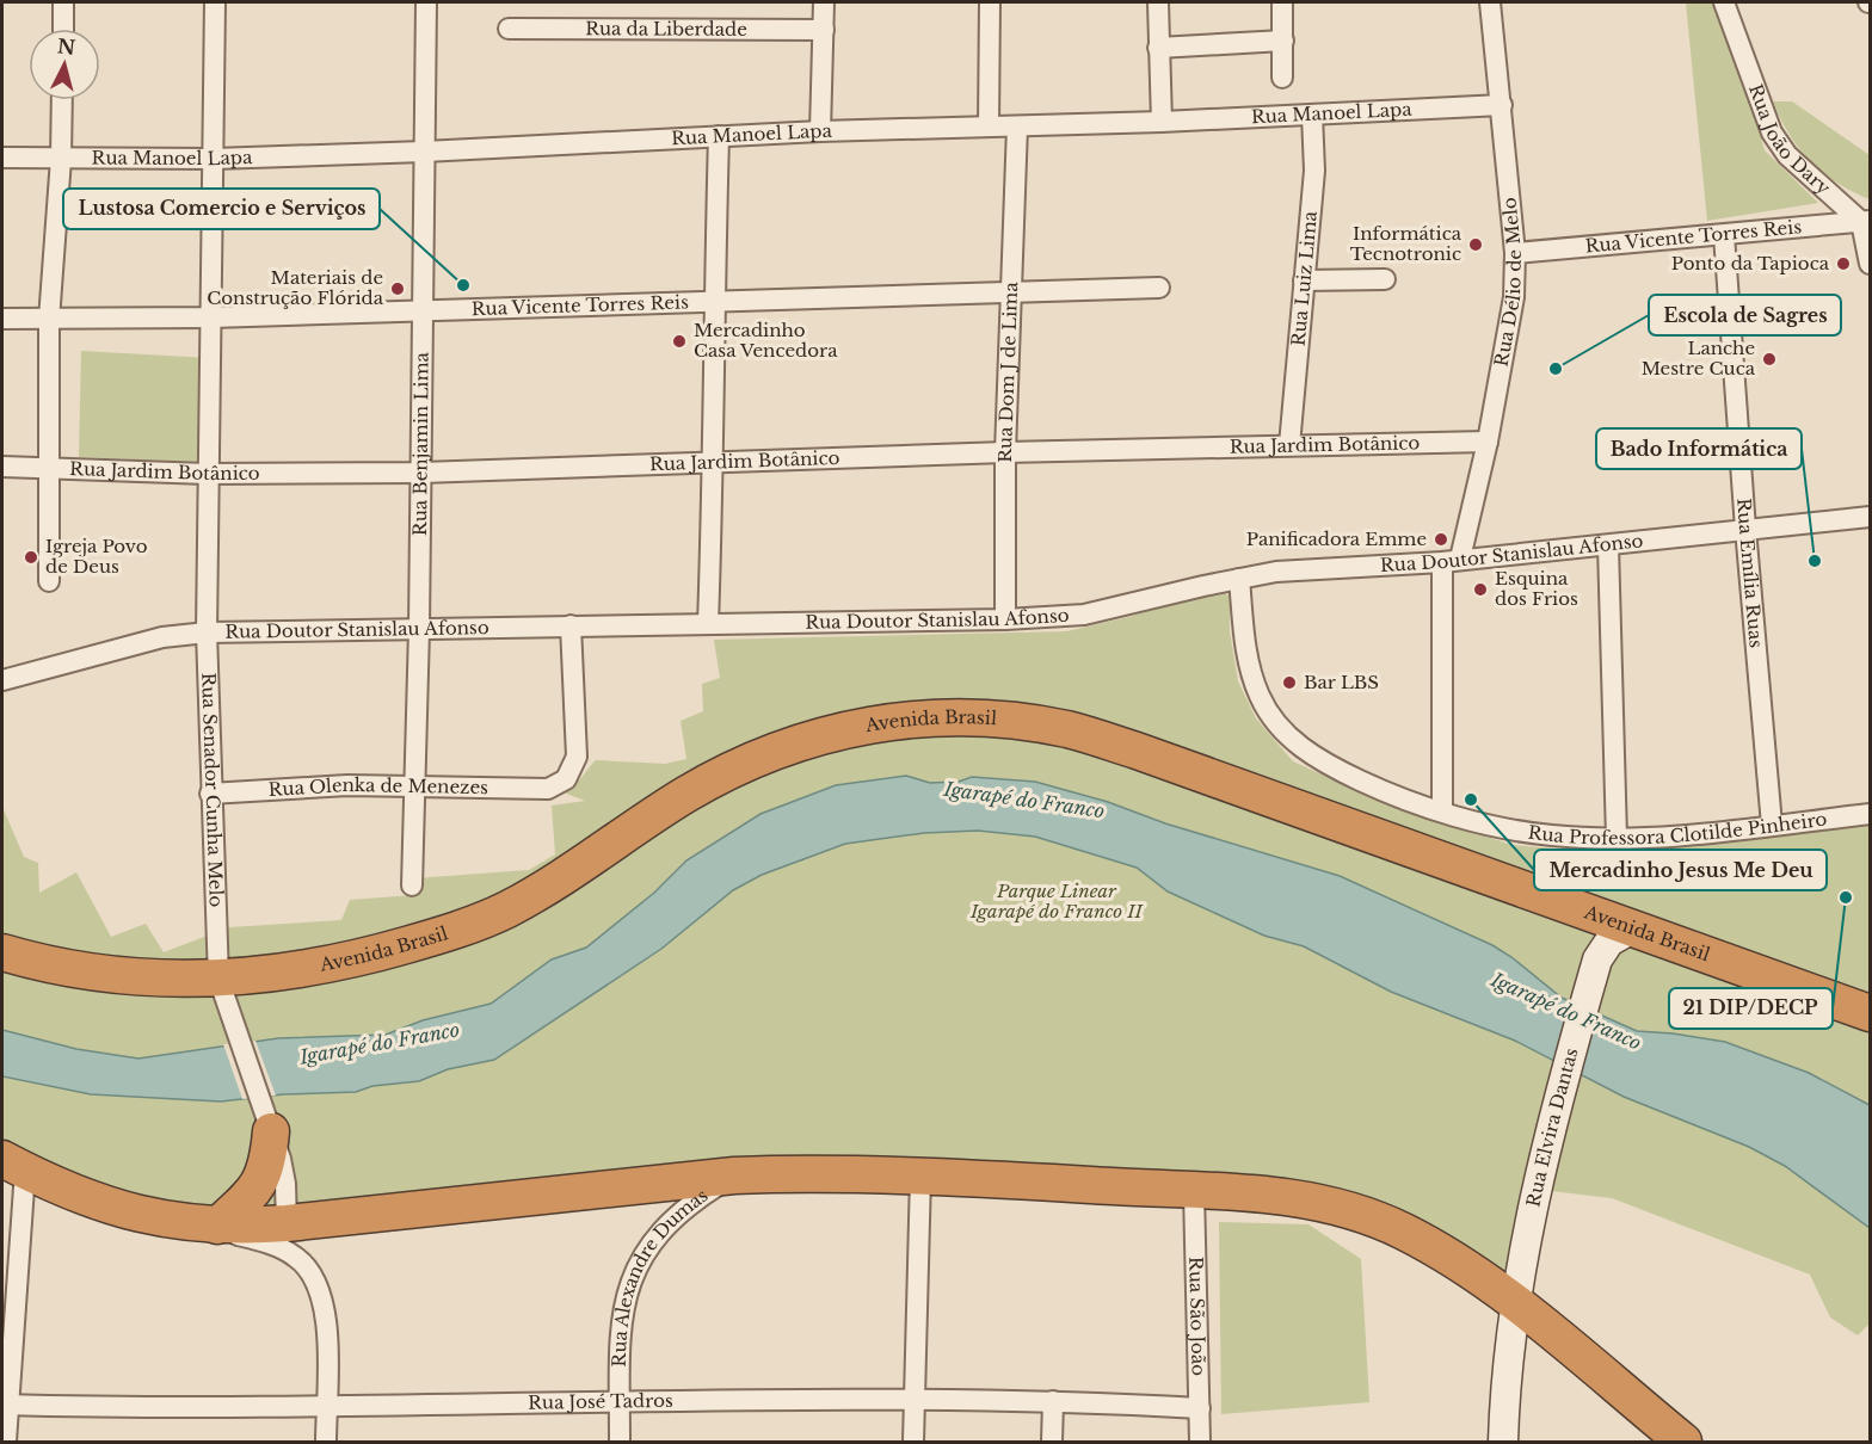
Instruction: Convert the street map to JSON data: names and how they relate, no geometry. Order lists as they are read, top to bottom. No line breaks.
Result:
{"streets":{"highway":["Avenida Brasil"],"street":["Rua da Liberdade","Rua Manoel Lapa","Rua João Dary","Rua Vicente Torres Reis","Rua Luiz Lima","Rua Délio de Melo","Rua Dom J de Lima","Rua Benjamin Lima","Rua Jardim Botânico","Rua Doutor Stanislau Afonso","Rua Emília Ruas","Rua Olenka de Menezes","Rua Senador Cunha Melo","Rua Professora Clotilde Pinheiro","Rua Elvira Dantas","Rua Alexandre Dumas","Rua São João","Rua José Tadros"]},"crossings":[["Rua Manoel Lapa","Rua Luiz Lima"],["Rua Manoel Lapa","Rua Délio de Melo"],["Rua Manoel Lapa","Rua Dom J de Lima"],["Rua Manoel Lapa","Rua Benjamin Lima"],["Rua Manoel Lapa","Rua Senador Cunha Melo"],["Rua João Dary","Rua Vicente Torres Reis"],["Rua Vicente Torres Reis","Rua Délio de Melo"],["Rua Vicente Torres Reis","Rua Dom J de Lima"],["Rua Vicente Torres Reis","Rua Benjamin Lima"],["Rua Vicente Torres Reis","Rua Emília Ruas"],["Rua Vicente Torres Reis","Rua Senador Cunha Melo"],["Rua Luiz Lima","Rua Jardim Botânico"],["Rua Délio de Melo","Rua Jardim Botânico"],["Rua Délio de Melo","Rua Doutor Stanislau Afonso"],["Rua Délio de Melo","Rua Professora Clotilde Pinheiro"],["Rua Dom J de Lima","Rua Jardim Botânico"],["Rua Dom J de Lima","Rua Doutor Stanislau Afonso"],["Rua Benjamin Lima","Rua Jardim Botânico"],["Rua Benjamin Lima","Rua Doutor Stanislau Afonso"],["Rua Benjamin Lima","Rua Olenka de Menezes"],["Rua Jardim Botânico","Rua Senador Cunha Melo"],["Rua Doutor Stanislau Afonso","Rua Emília Ruas"],["Rua Doutor Stanislau Afonso","Rua Olenka de Menezes"],["Rua Doutor Stanislau Afonso","Rua Senador Cunha Melo"],["Rua Doutor Stanislau Afonso","Rua Professora Clotilde Pinheiro"],["Rua Emília Ruas","Rua Professora Clotilde Pinheiro"],["Avenida Brasil","Rua Senador Cunha Melo"],["Avenida Brasil","Rua Elvira Dantas"],["Rua Olenka de Menezes","Rua Senador Cunha Melo"],["Rua Alexandre Dumas","Rua José Tadros"],["Rua São João","Rua José Tadros"]],"water":["Igarapé do Franco"],"parks":["Parque Linear Igarapé do Franco II"],"places":["Informática Tecnotronic","Ponto da Tapioca","Lustosa Comercio e Serviços","Materiais de Construção Flórida","Mercadinho Casa Vencedora","Lanche Mestre Cuca","Escola de Sagres","Panificadora Emme","Igreja Povo de Deus","Bado Informática","Esquina dos Frios","Bar LBS","Mercadinho Jesus Me Deu","21 DIP/DECP"],"north":"top"}
